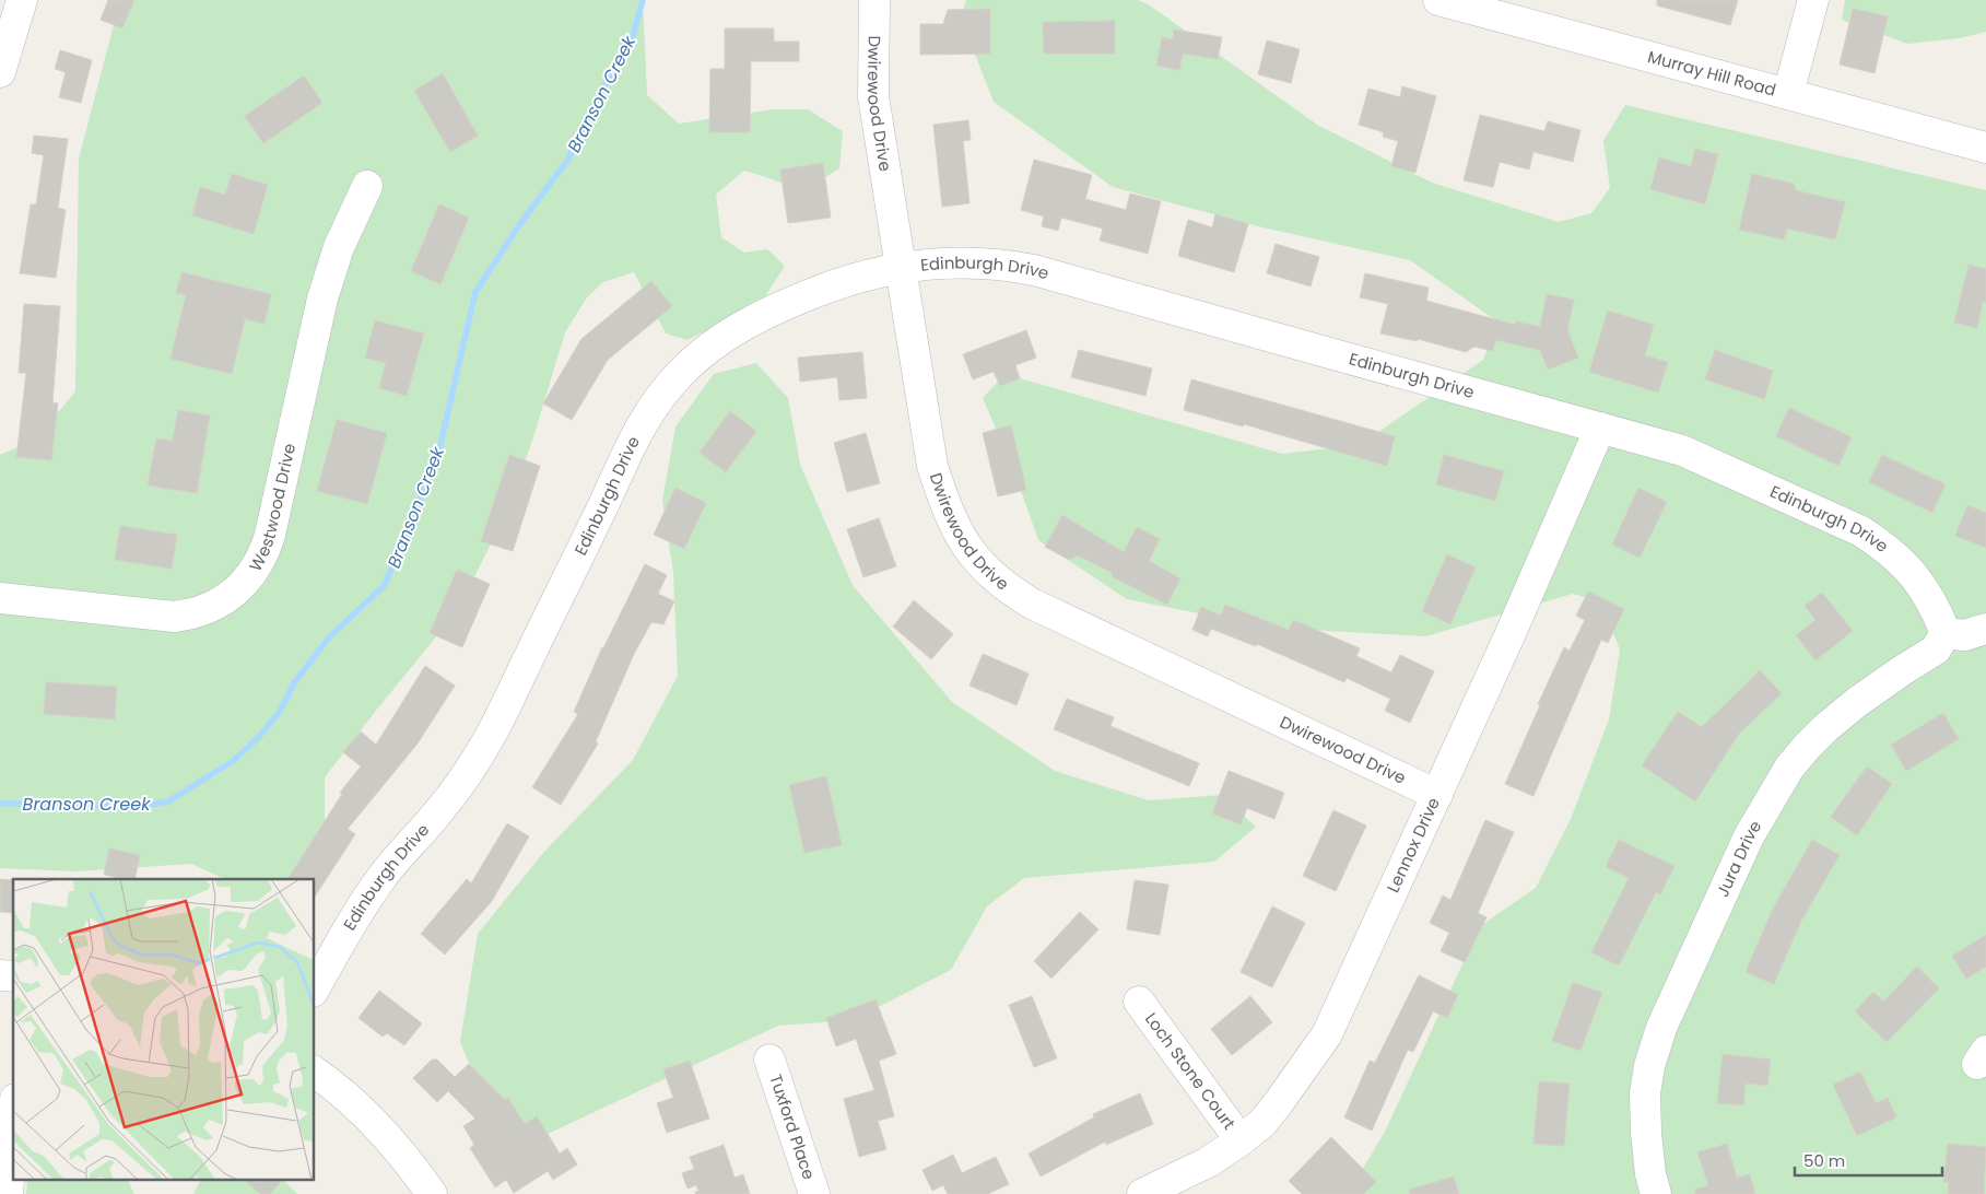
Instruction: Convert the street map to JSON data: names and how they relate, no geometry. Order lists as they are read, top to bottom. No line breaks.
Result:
{"streets":{"street":["Murray Hill Road","Dwirewood Drive","Edinburgh Drive","Westwood Drive","Lennox Drive","Jura Drive","Loch Stone Court","Tuxford Place"]},"crossings":[["Dwirewood Drive","Edinburgh Drive"],["Dwirewood Drive","Lennox Drive"],["Edinburgh Drive","Lennox Drive"],["Edinburgh Drive","Jura Drive"],["Lennox Drive","Loch Stone Court"]],"water":["Branson Creek"],"scale_bar":"50 m"}
